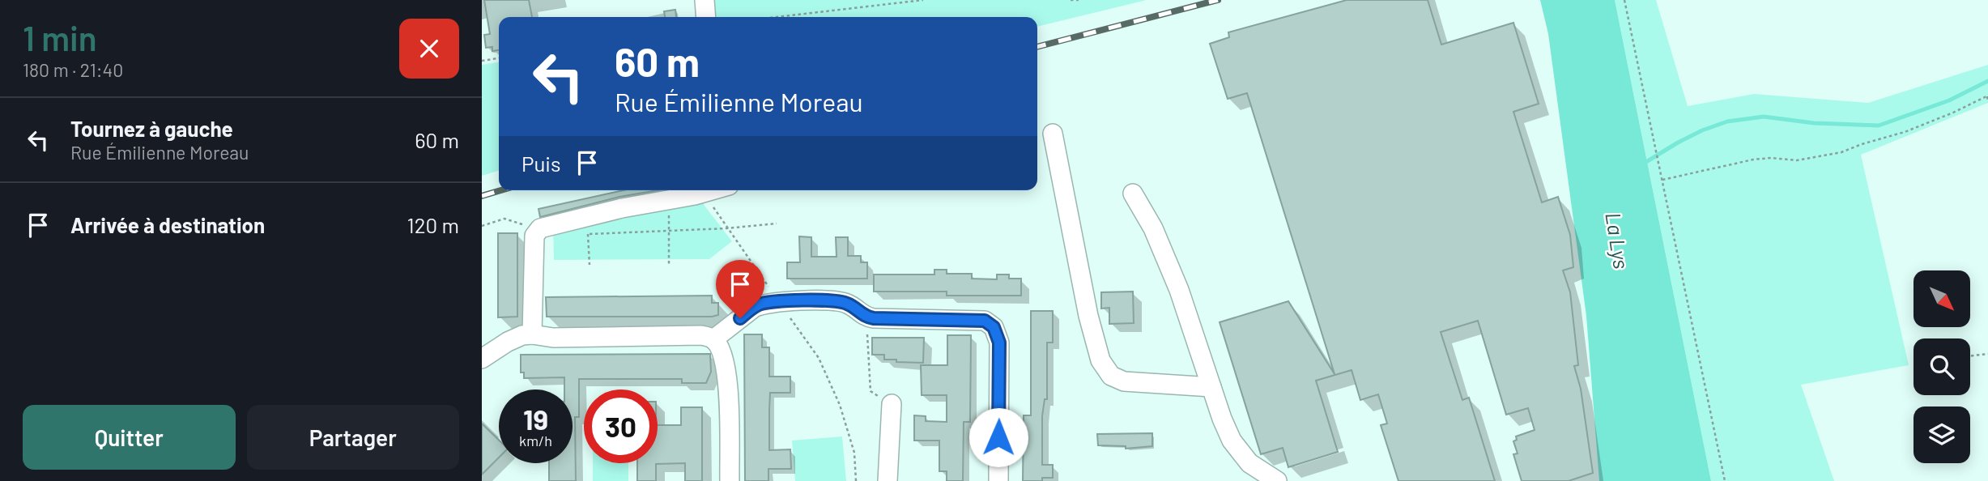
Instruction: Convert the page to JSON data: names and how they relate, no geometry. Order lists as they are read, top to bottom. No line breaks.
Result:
{"water":["La Lys"],"north":"bottom right","page":{"heading":["1 min","180 m · 21:40"],"turn":["60 m","Rue Émilienne Moreau"],"list":[{"name":"Tournez à gauche","note":"Rue Émilienne Moreau","value":"60 m"},{"name":"Arrivée à destination","value":"120 m"}],"then":"Puis","speed":"19 km/h","limit":"30","buttons":["Quitter","Partager"]}}
